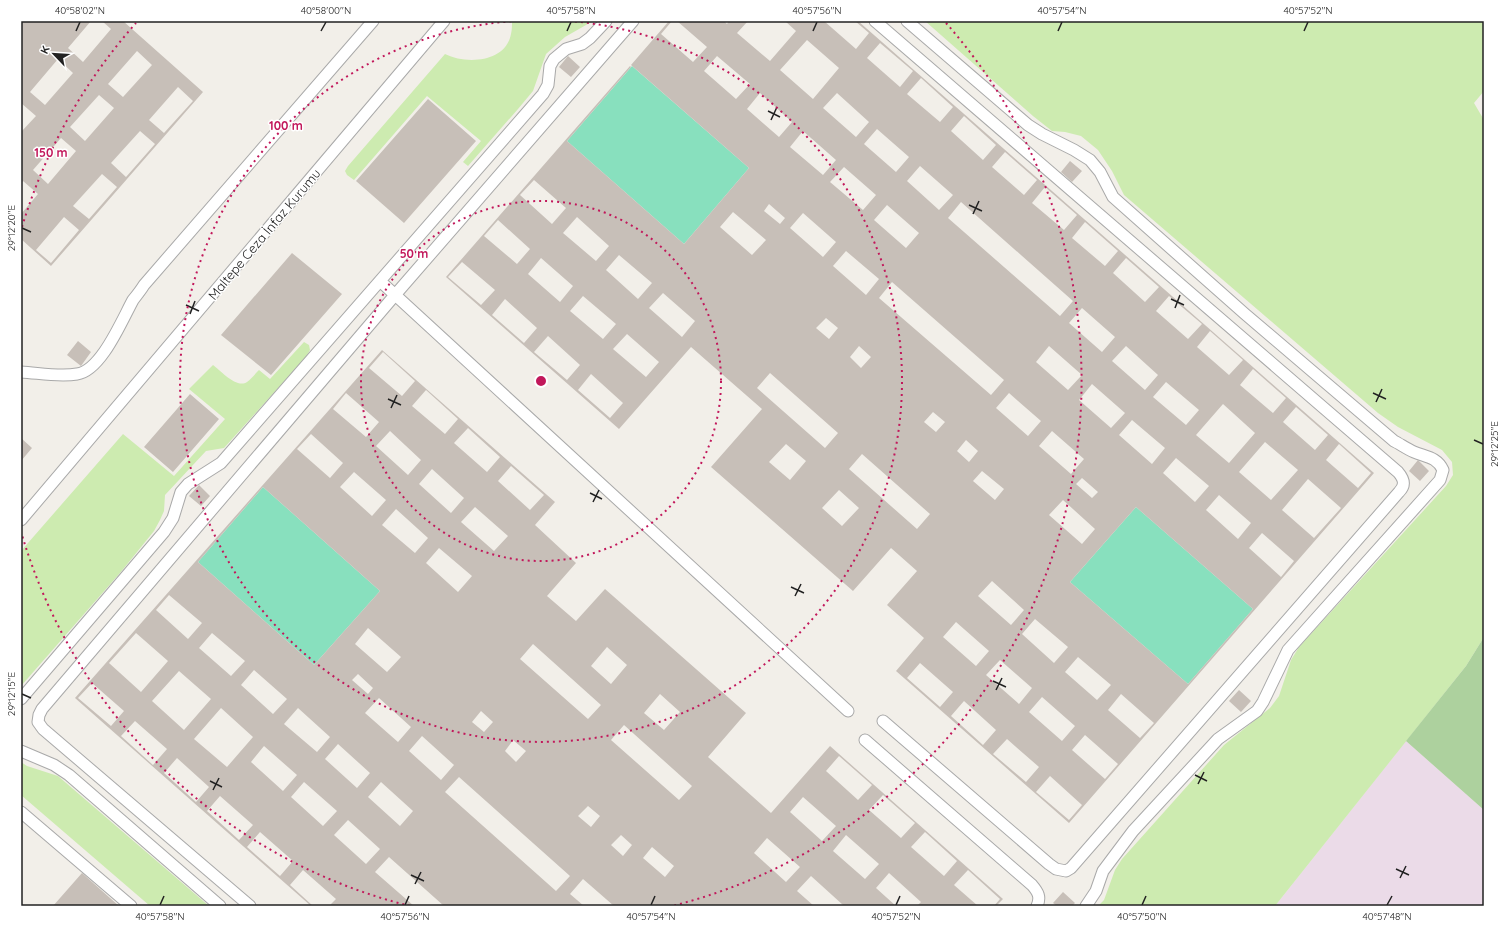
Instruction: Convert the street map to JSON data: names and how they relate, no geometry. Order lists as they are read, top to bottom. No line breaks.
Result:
{"streets":{"lane":["Maltepe Ceza İnfaz Kurumu"]},"north":"top left","coordinates":["40°58'02\"N","40°58'00\"N","40°57'58\"N","40°57'56\"N","40°57'54\"N","40°57'52\"N","29°12'20\"E","29°12'25\"E","29°12'15\"E","40°57'50\"N","40°57'48\"N"],"rings":["100 m","150 m","50 m"]}
